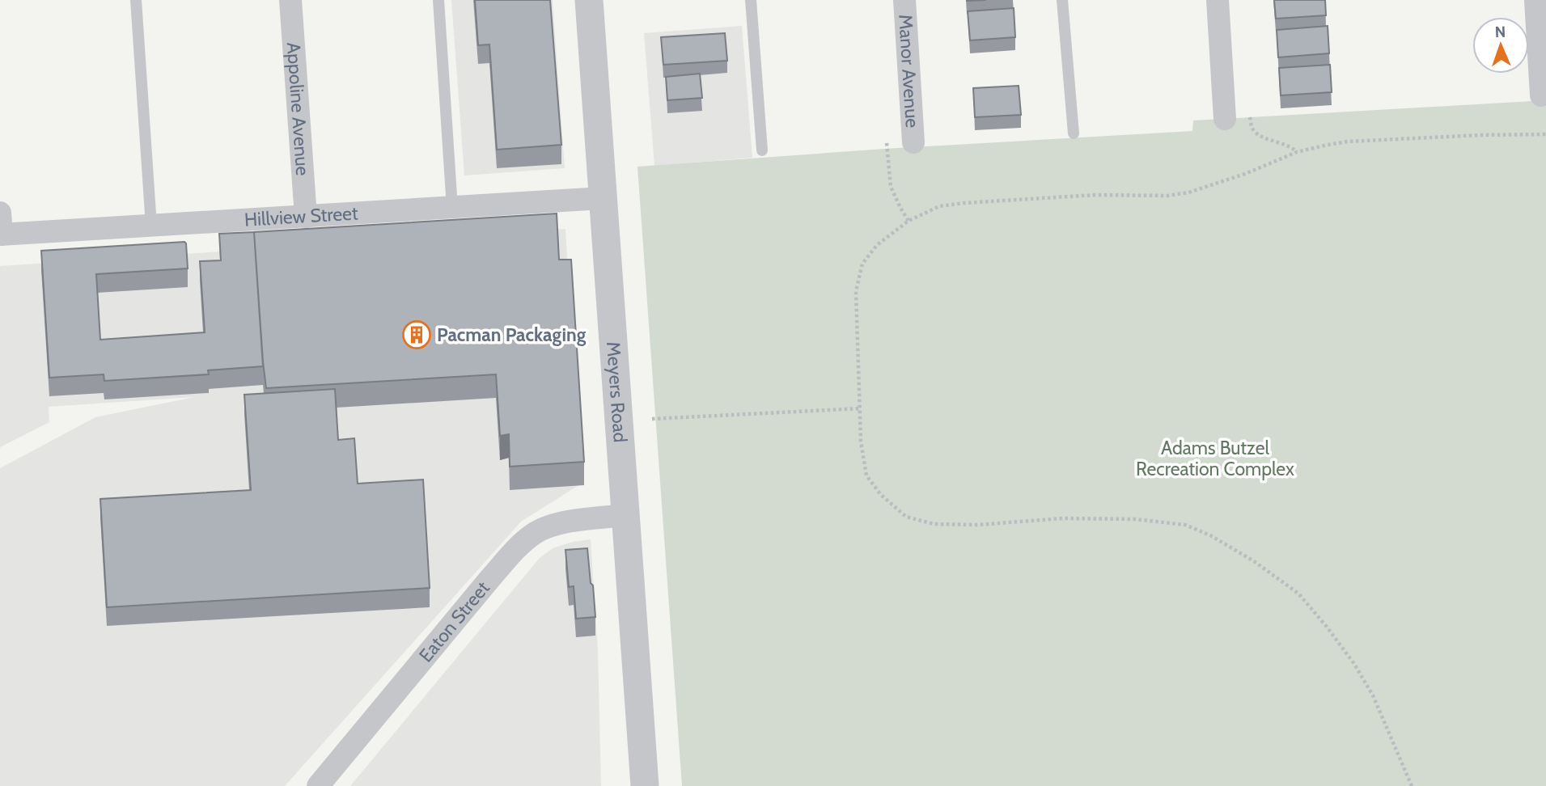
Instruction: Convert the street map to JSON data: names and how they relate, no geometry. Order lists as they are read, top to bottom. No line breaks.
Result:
{"streets":{"street":["Manor Avenue","Appoline Avenue","Hillview Street","Meyers Road","Eaton Street"]},"crossings":[["Appoline Avenue","Hillview Street"],["Hillview Street","Meyers Road"],["Meyers Road","Eaton Street"]],"parks":["Adams Butzel Recreation Complex"],"places":{"building":["Pacman Packaging"]},"north":"top"}
